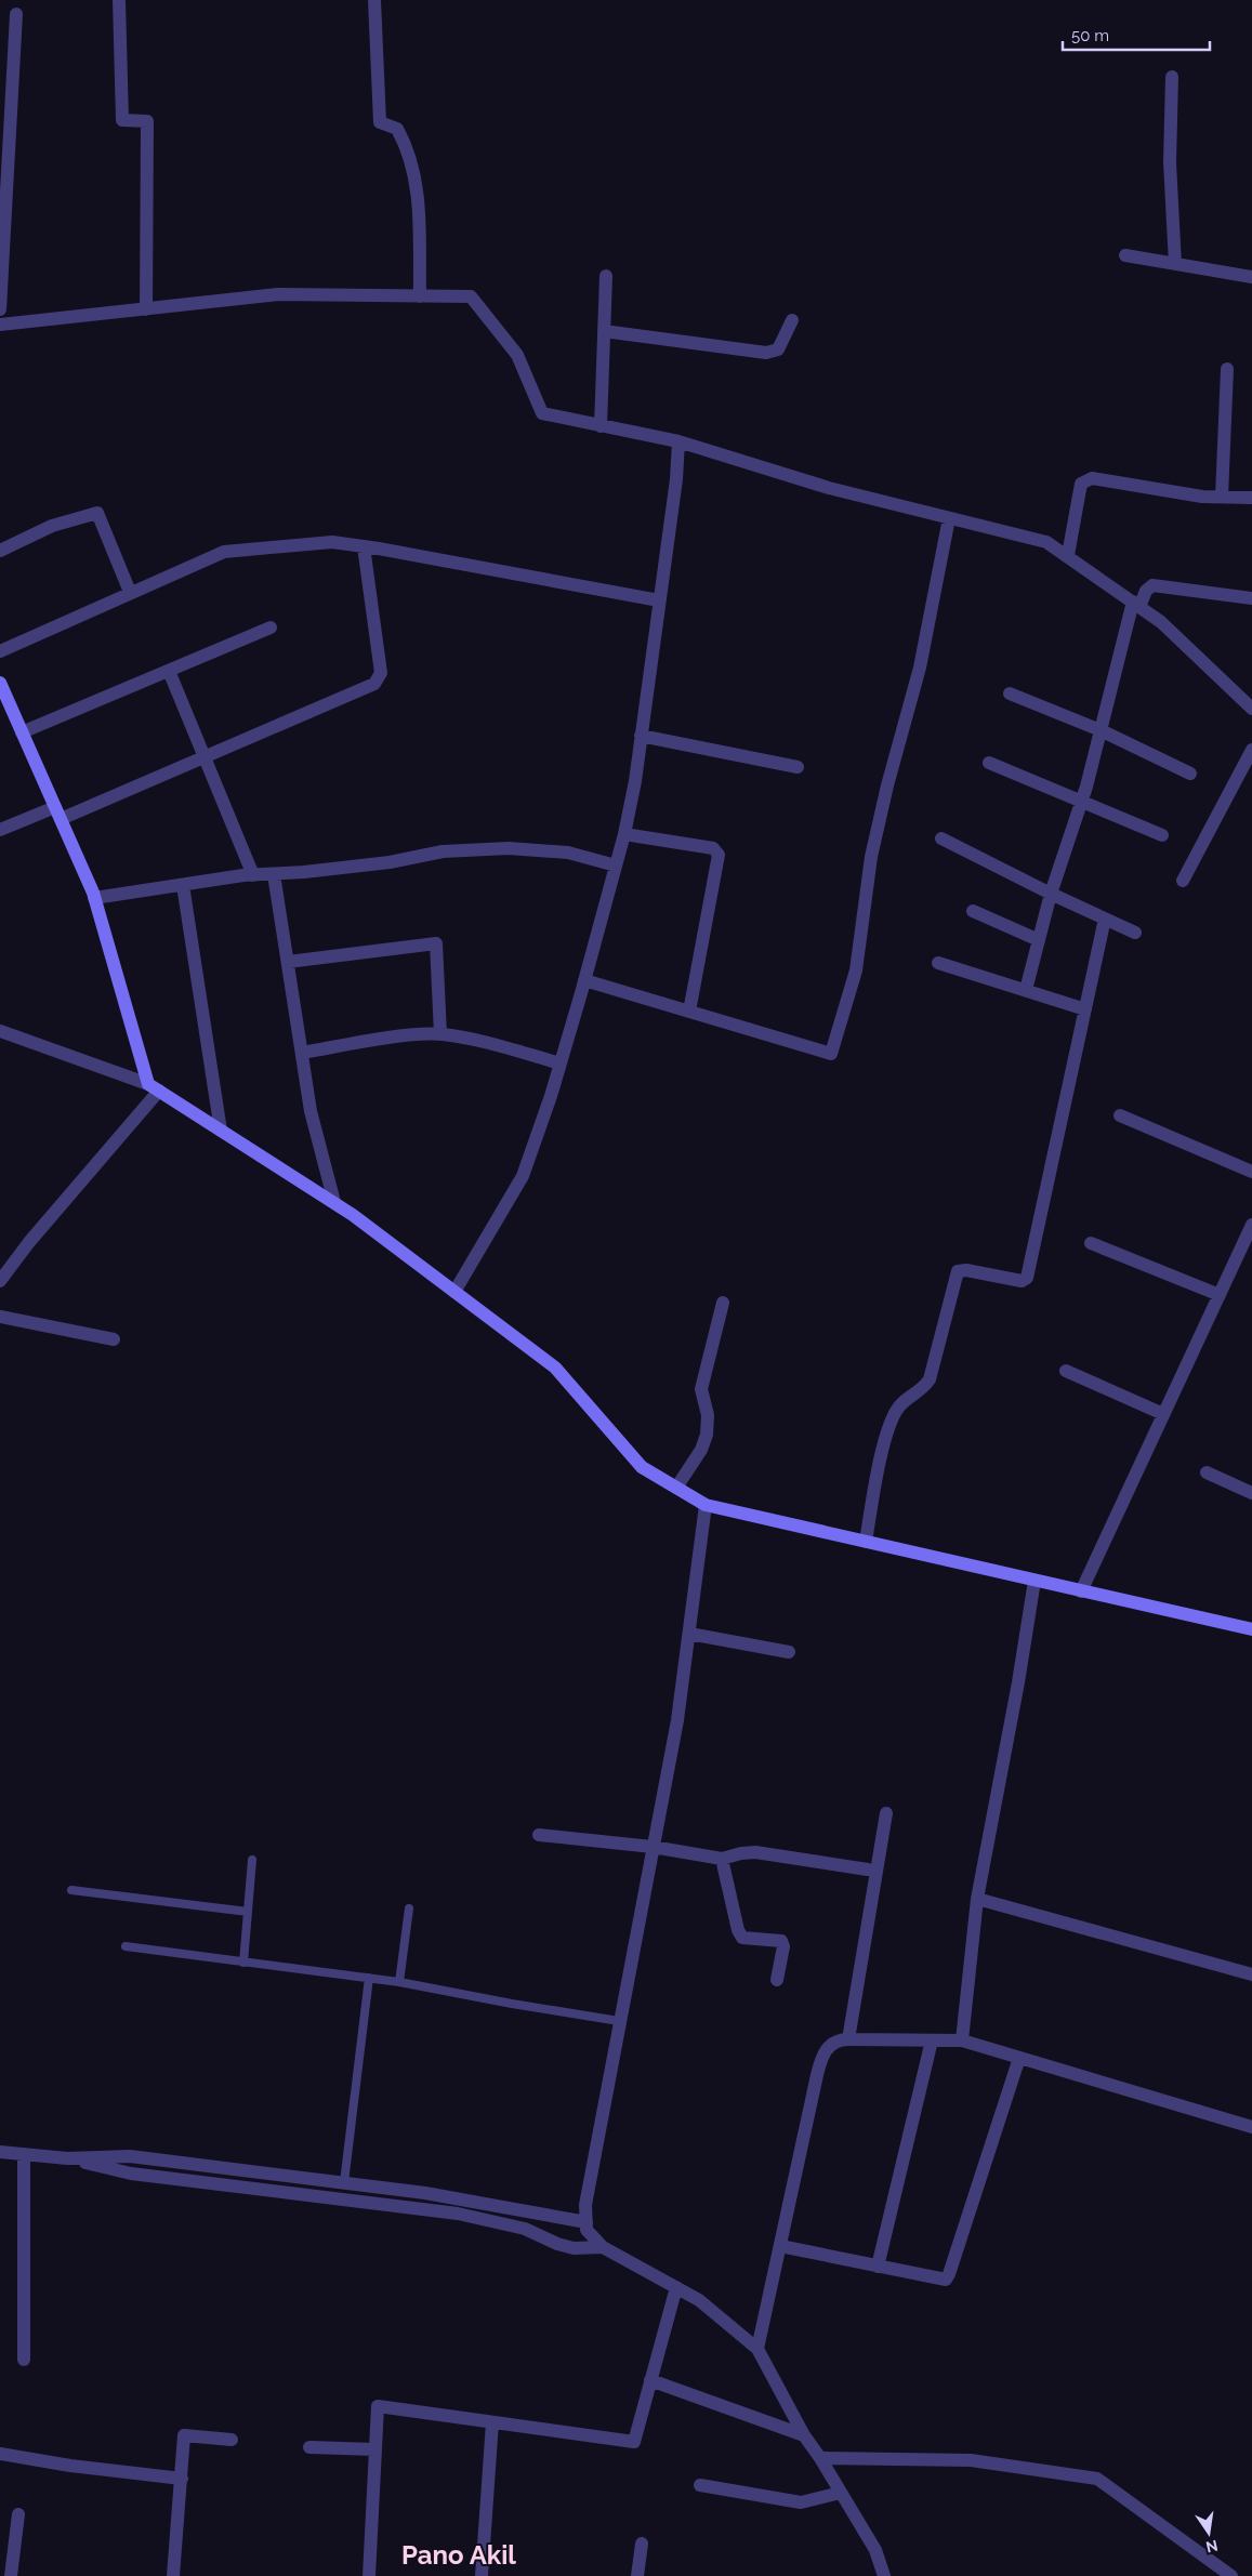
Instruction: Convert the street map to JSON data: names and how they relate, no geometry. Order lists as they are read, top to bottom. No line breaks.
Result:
{"districts":["Pano Akil"],"scale_bar":"50 m","north":"bottom"}
